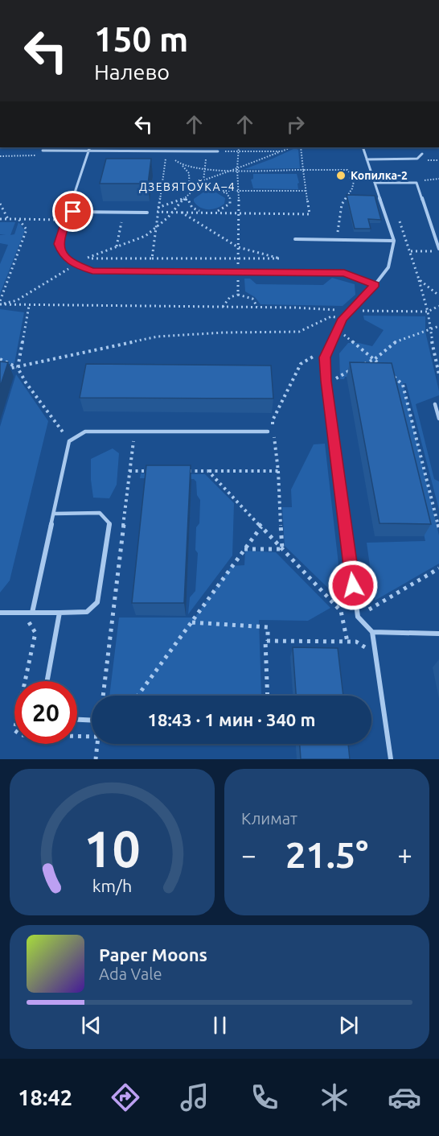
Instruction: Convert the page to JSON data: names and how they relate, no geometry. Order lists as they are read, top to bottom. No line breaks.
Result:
{"districts":["ДЗЕВЯТОЎКА–4"],"places":["Копилка-2"],"page":{"turn":["150 m","Налево"],"limit":"20","trip":"18:43 · 1 мин · 340 m","tile":"Климат","heat":["−","21.5°","+"],"song":["Paper Moons","Ada Vale"],"tabs":"18:42","gauge":["10","km/h"]}}
